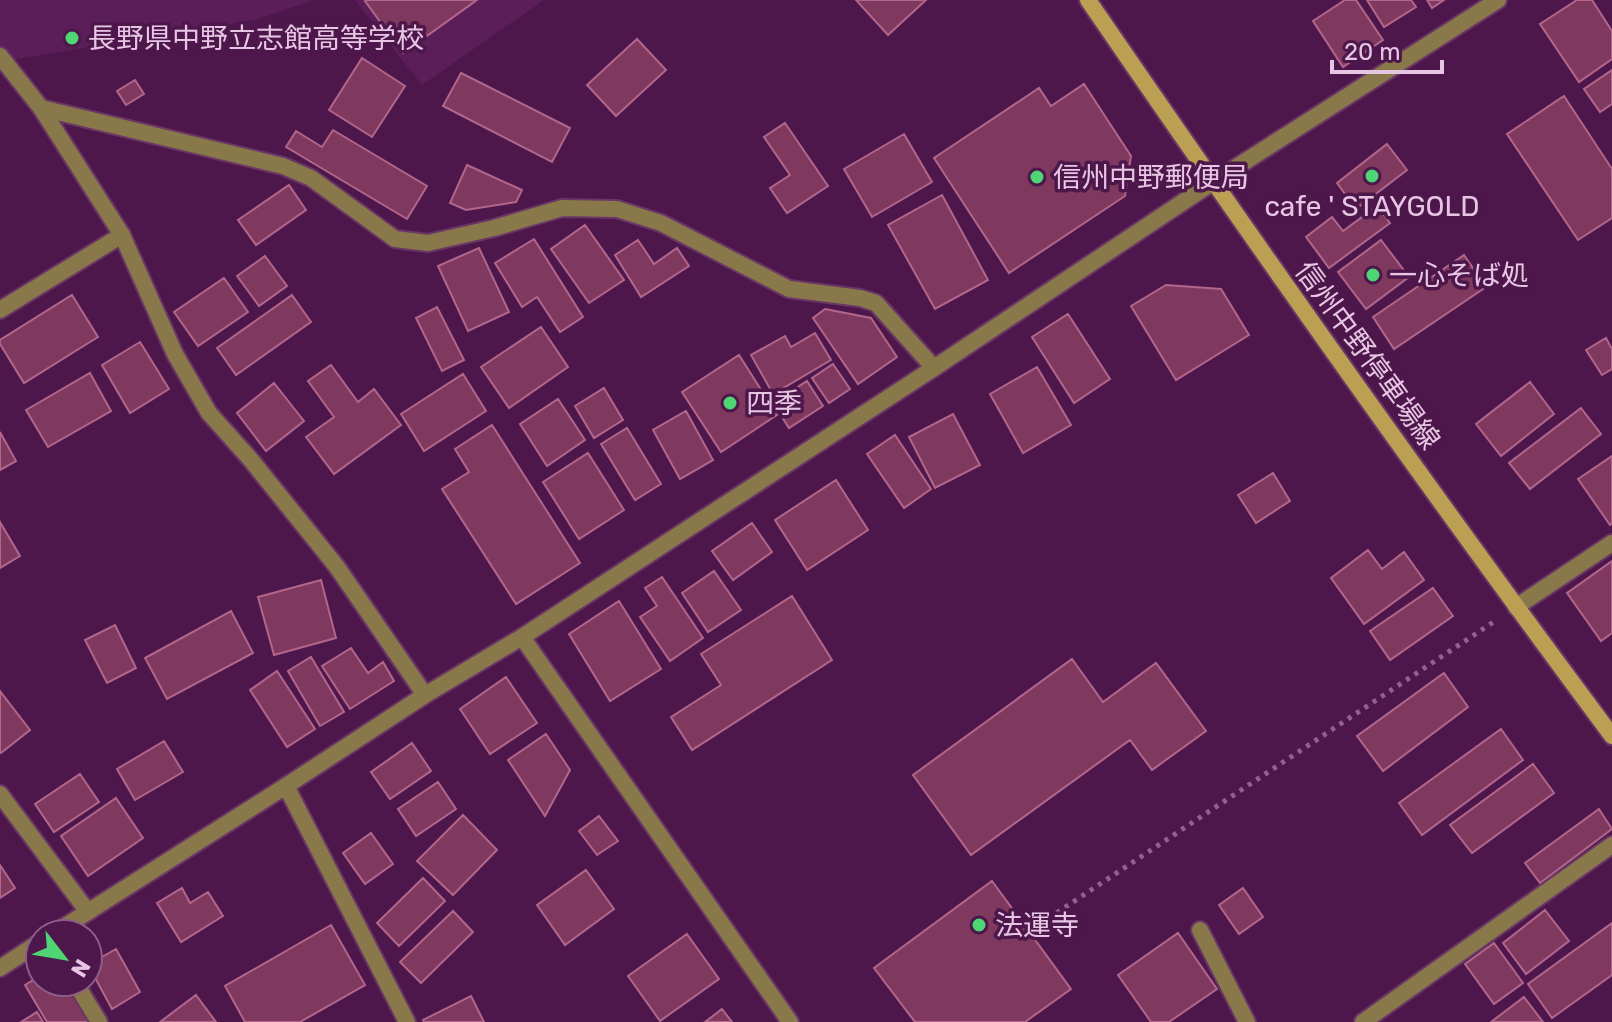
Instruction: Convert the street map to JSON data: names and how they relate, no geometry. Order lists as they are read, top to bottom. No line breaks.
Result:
{"streets":{"main road":["信州中野停車場線"]},"places":["長野県中野立志館高等学校","cafe ' STAYGOLD","信州中野郵便局","一心そば処","四季","法運寺"],"scale_bar":"20 m","north":"bottom right"}
